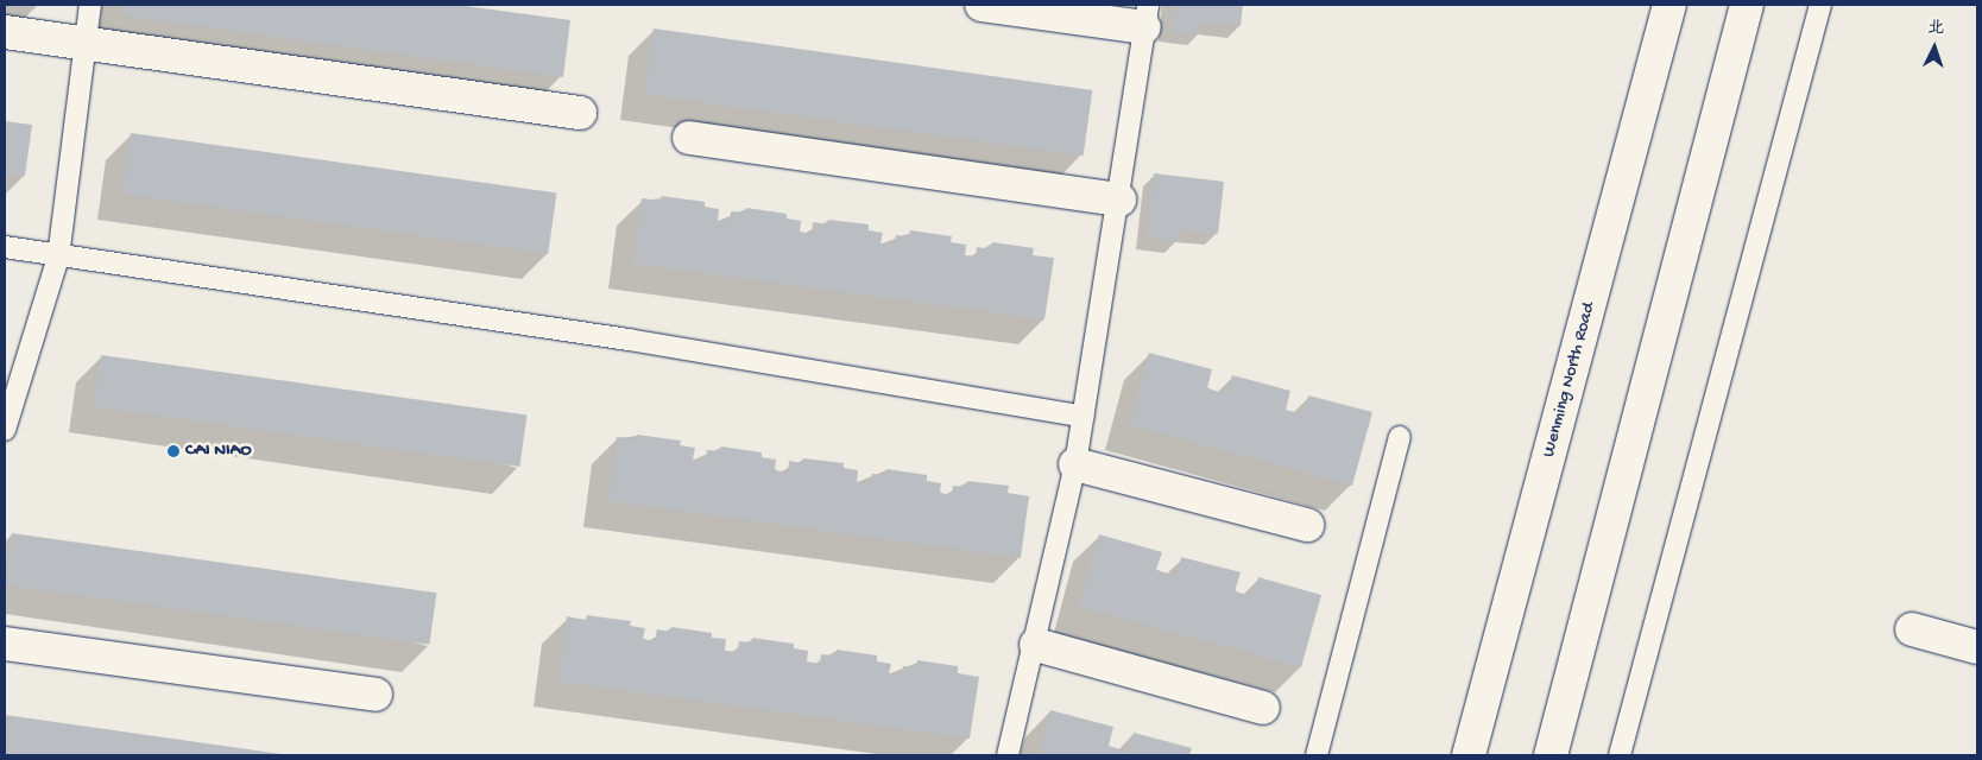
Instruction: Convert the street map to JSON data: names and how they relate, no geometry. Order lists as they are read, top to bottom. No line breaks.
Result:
{"streets":{"street":["Wenming North Road"]},"places":["CAI NIAO"],"north":"top"}
